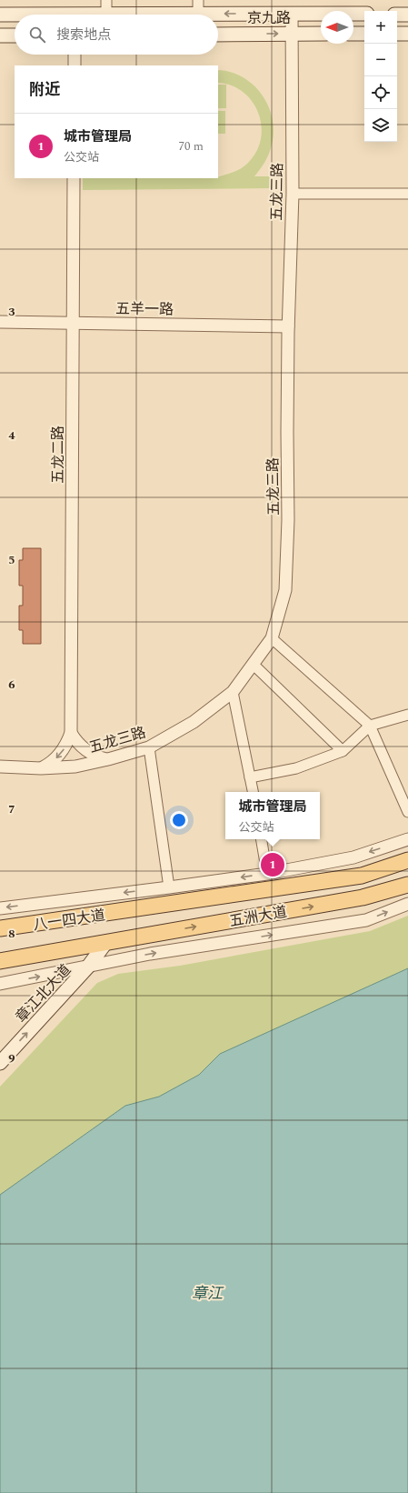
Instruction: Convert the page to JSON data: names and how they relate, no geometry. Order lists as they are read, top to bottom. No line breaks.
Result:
{"streets":{"main road":["京九路","五洲大道","八一四大道","章江北大道"],"street":["五龙三路","五羊一路","五龙二路"]},"crossings":[["京九路","五龙三路"],["五龙三路","五羊一路"],["五羊一路","五龙二路"],["五洲大道","八一四大道"],["五洲大道","章江北大道"],["八一四大道","章江北大道"]],"one_way":["章江北大道"],"water":["章江"],"north":"left","page":{"map_buttons":["+","−"],"search":"搜索地点","heading":"附近","list":[{"mark":"1","name":"城市管理局","note":"公交站","value":"70 m"}],"popup":["城市管理局","公交站"],"pins":"1"},"grid":{"rows":["3","4","5","6","7","8","9"]}}
